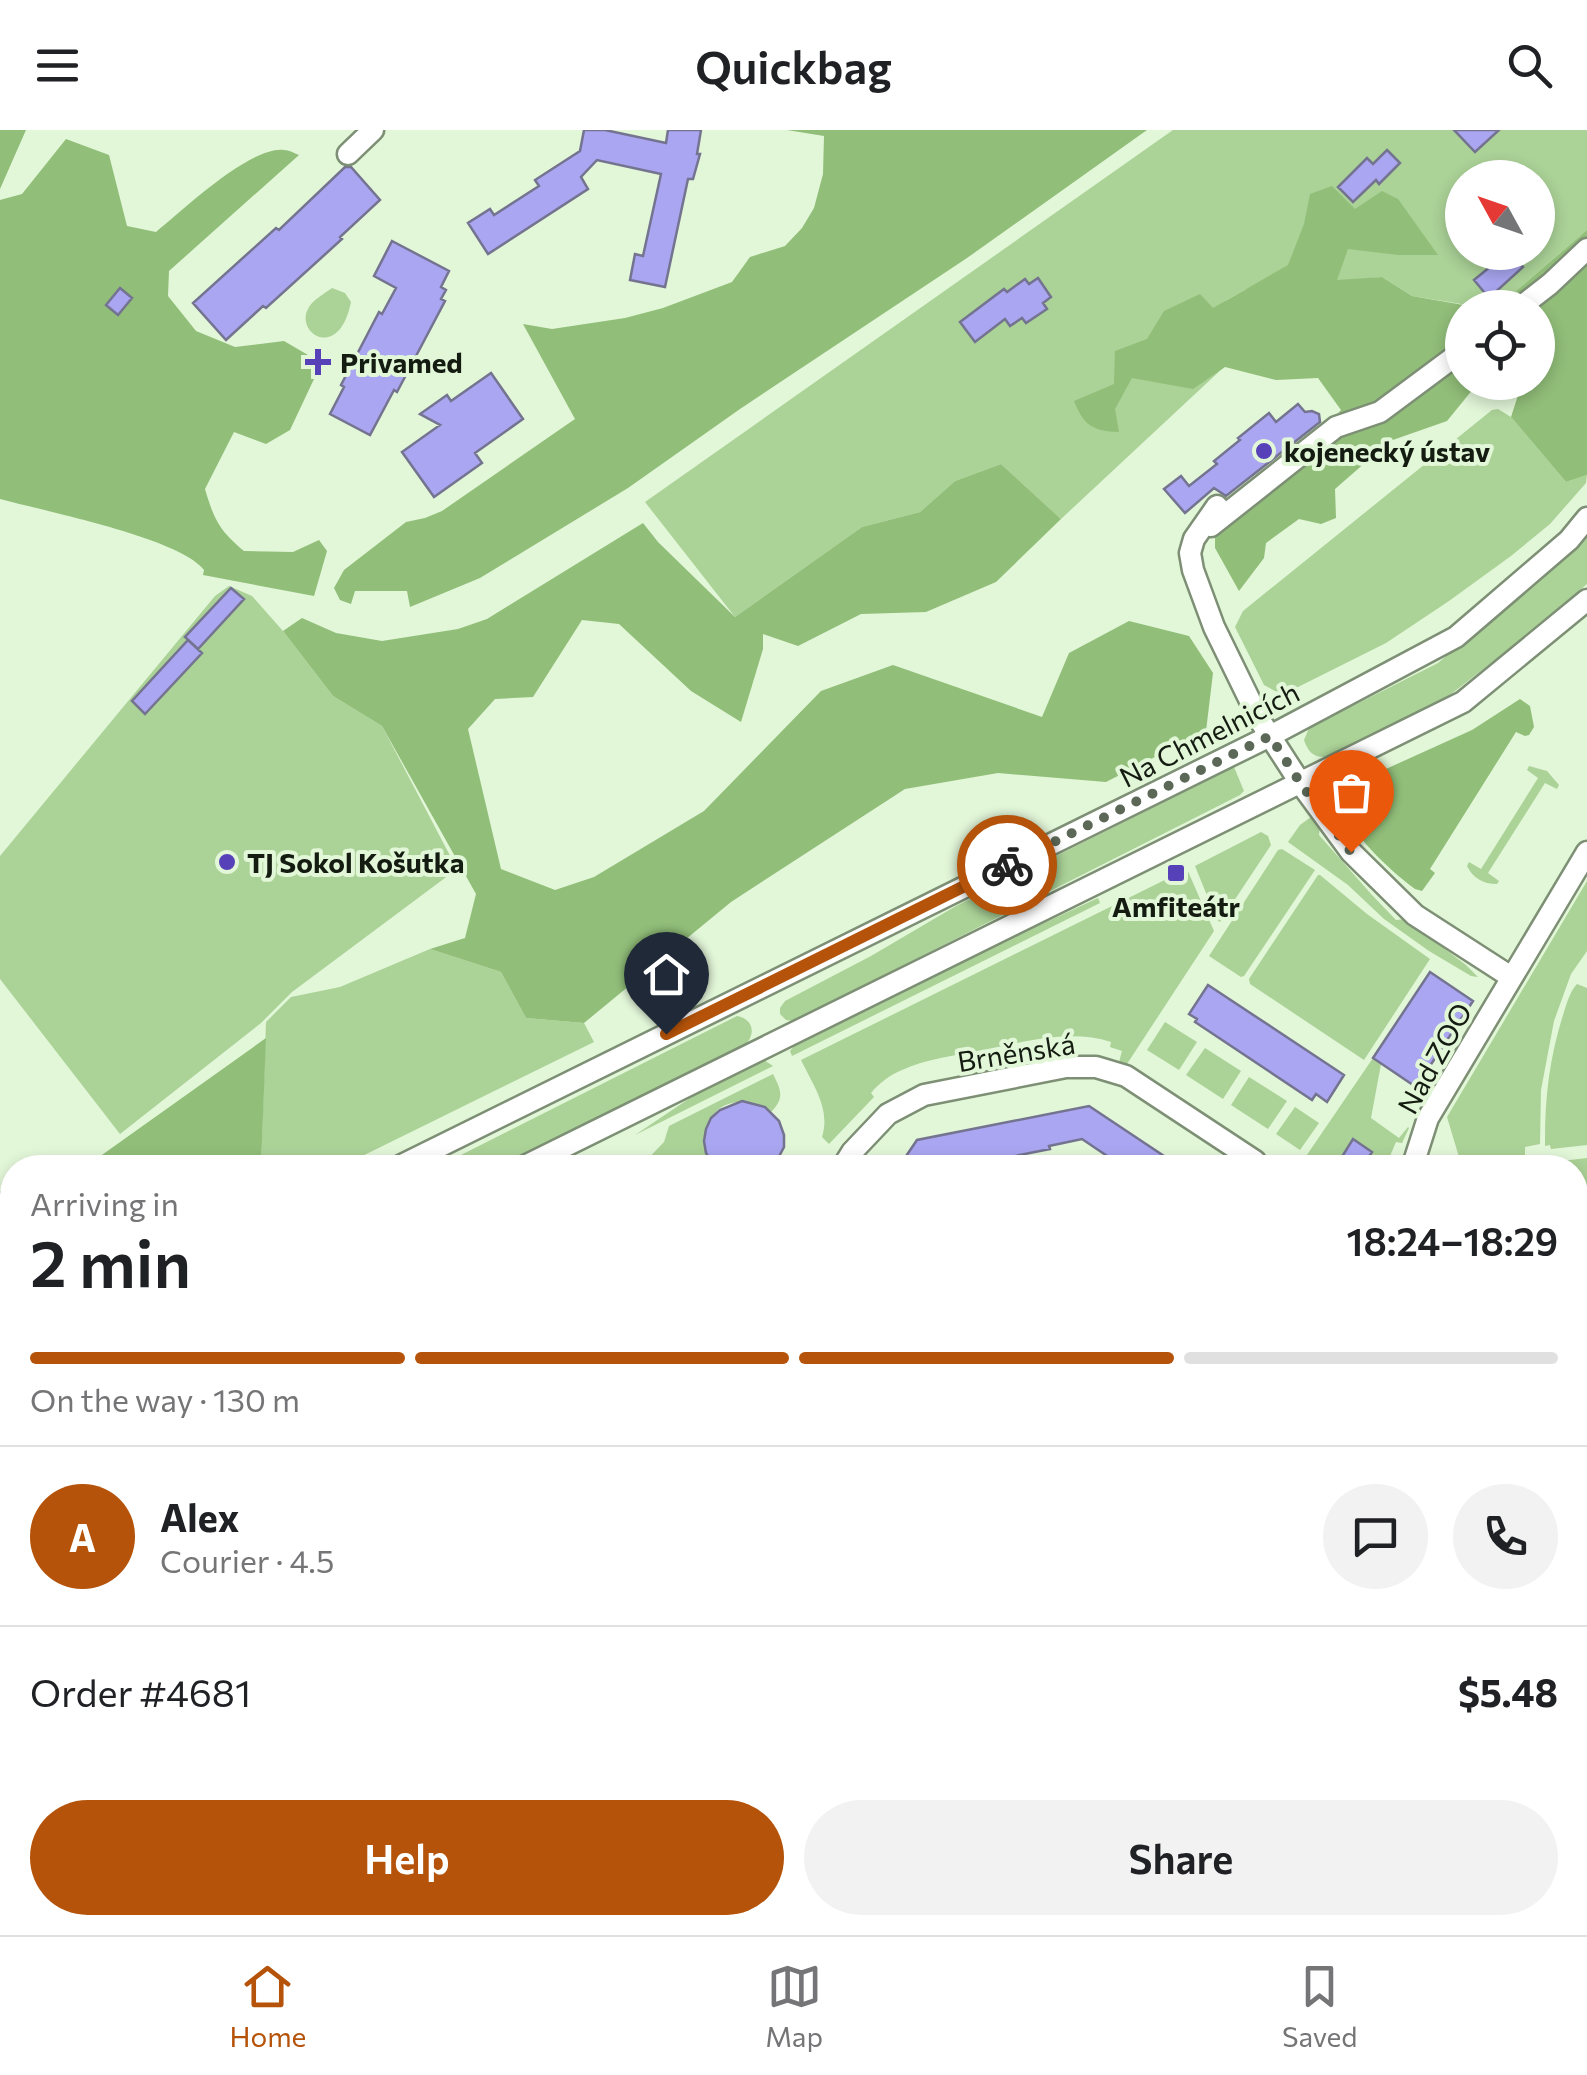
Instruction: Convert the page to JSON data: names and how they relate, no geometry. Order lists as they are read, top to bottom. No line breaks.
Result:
{"streets":{"street":["Na Chmelnicích","Brněnská","Nad ZOO"]},"places":{"health":["Privamed"],"other":["kojenecký ústav","TJ Sokol Košutka"],"transit":["Amfiteátr"]},"north":"top left","page":{"header":"Quickbag","heading":["2 min","Arriving in","18:24–18:29"],"panel":["Alex","Courier · 4.5","Order #4681","$5.48"],"bar":"On the way · 130 m","round":"A","buttons":["Help","Share"],"tabs":["Home","Map","Saved"]}}
